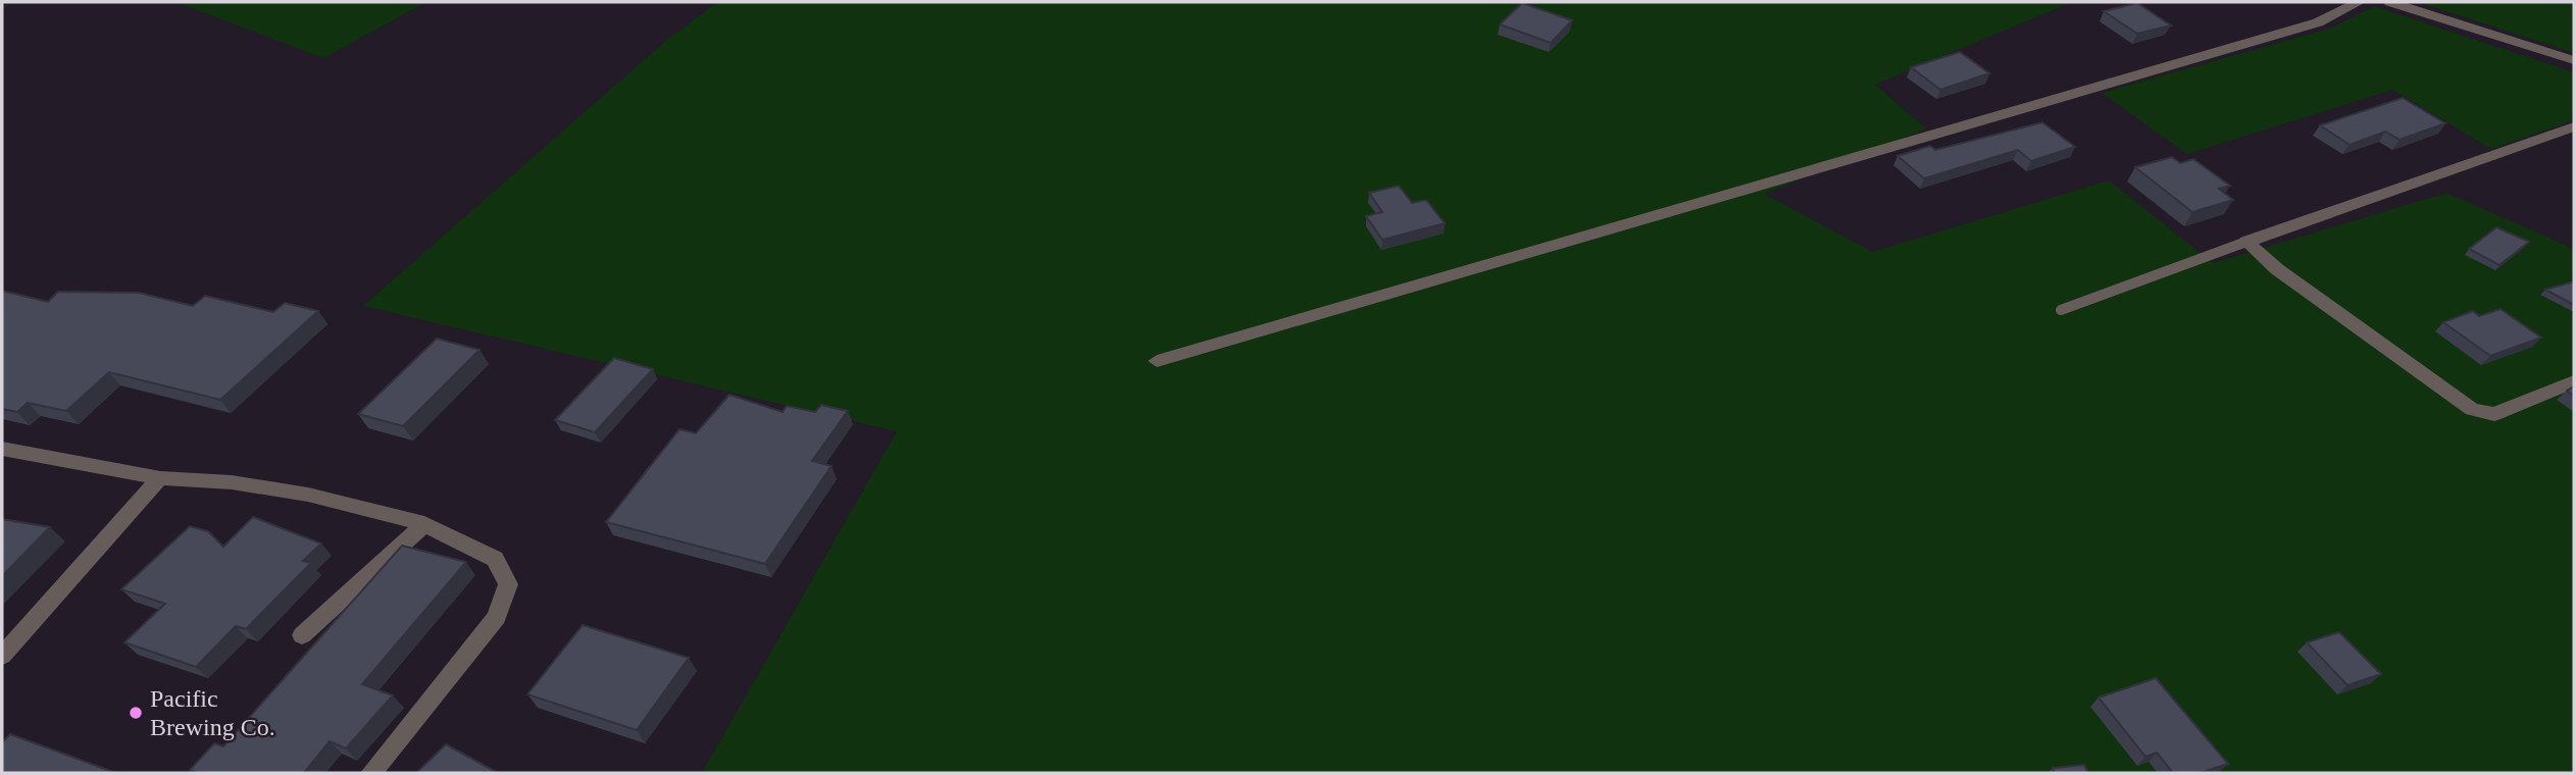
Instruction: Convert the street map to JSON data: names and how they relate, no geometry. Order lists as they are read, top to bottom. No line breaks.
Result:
{"places":["Pacific Brewing Co."]}
